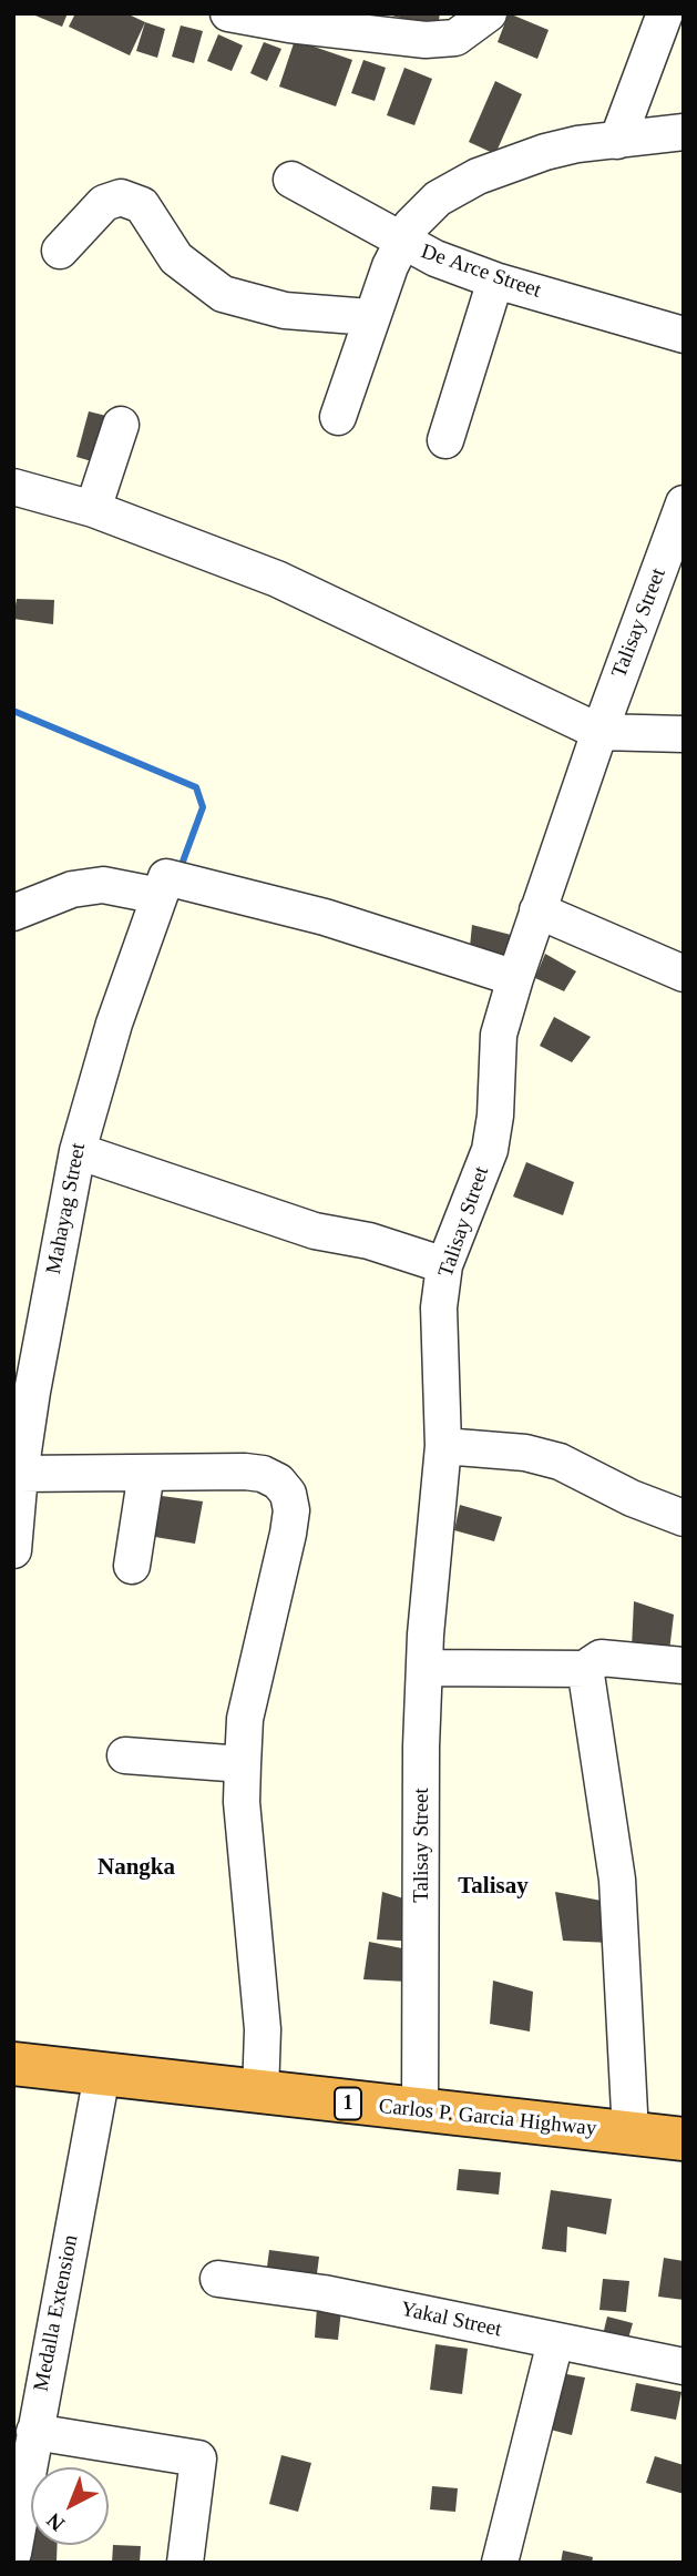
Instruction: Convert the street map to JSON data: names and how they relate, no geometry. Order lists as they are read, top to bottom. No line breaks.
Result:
{"streets":{"highway":["1","Carlos P. Garcia Highway"],"street":["De Arce Street","Talisay Street","Mahayag Street","Medalla Extension","Yakal Street"]},"crossings":[["Talisay Street","Carlos P. Garcia Highway"],["Carlos P. Garcia Highway","Medalla Extension"]],"districts":["Nangka","Talisay"],"north":"bottom left"}
